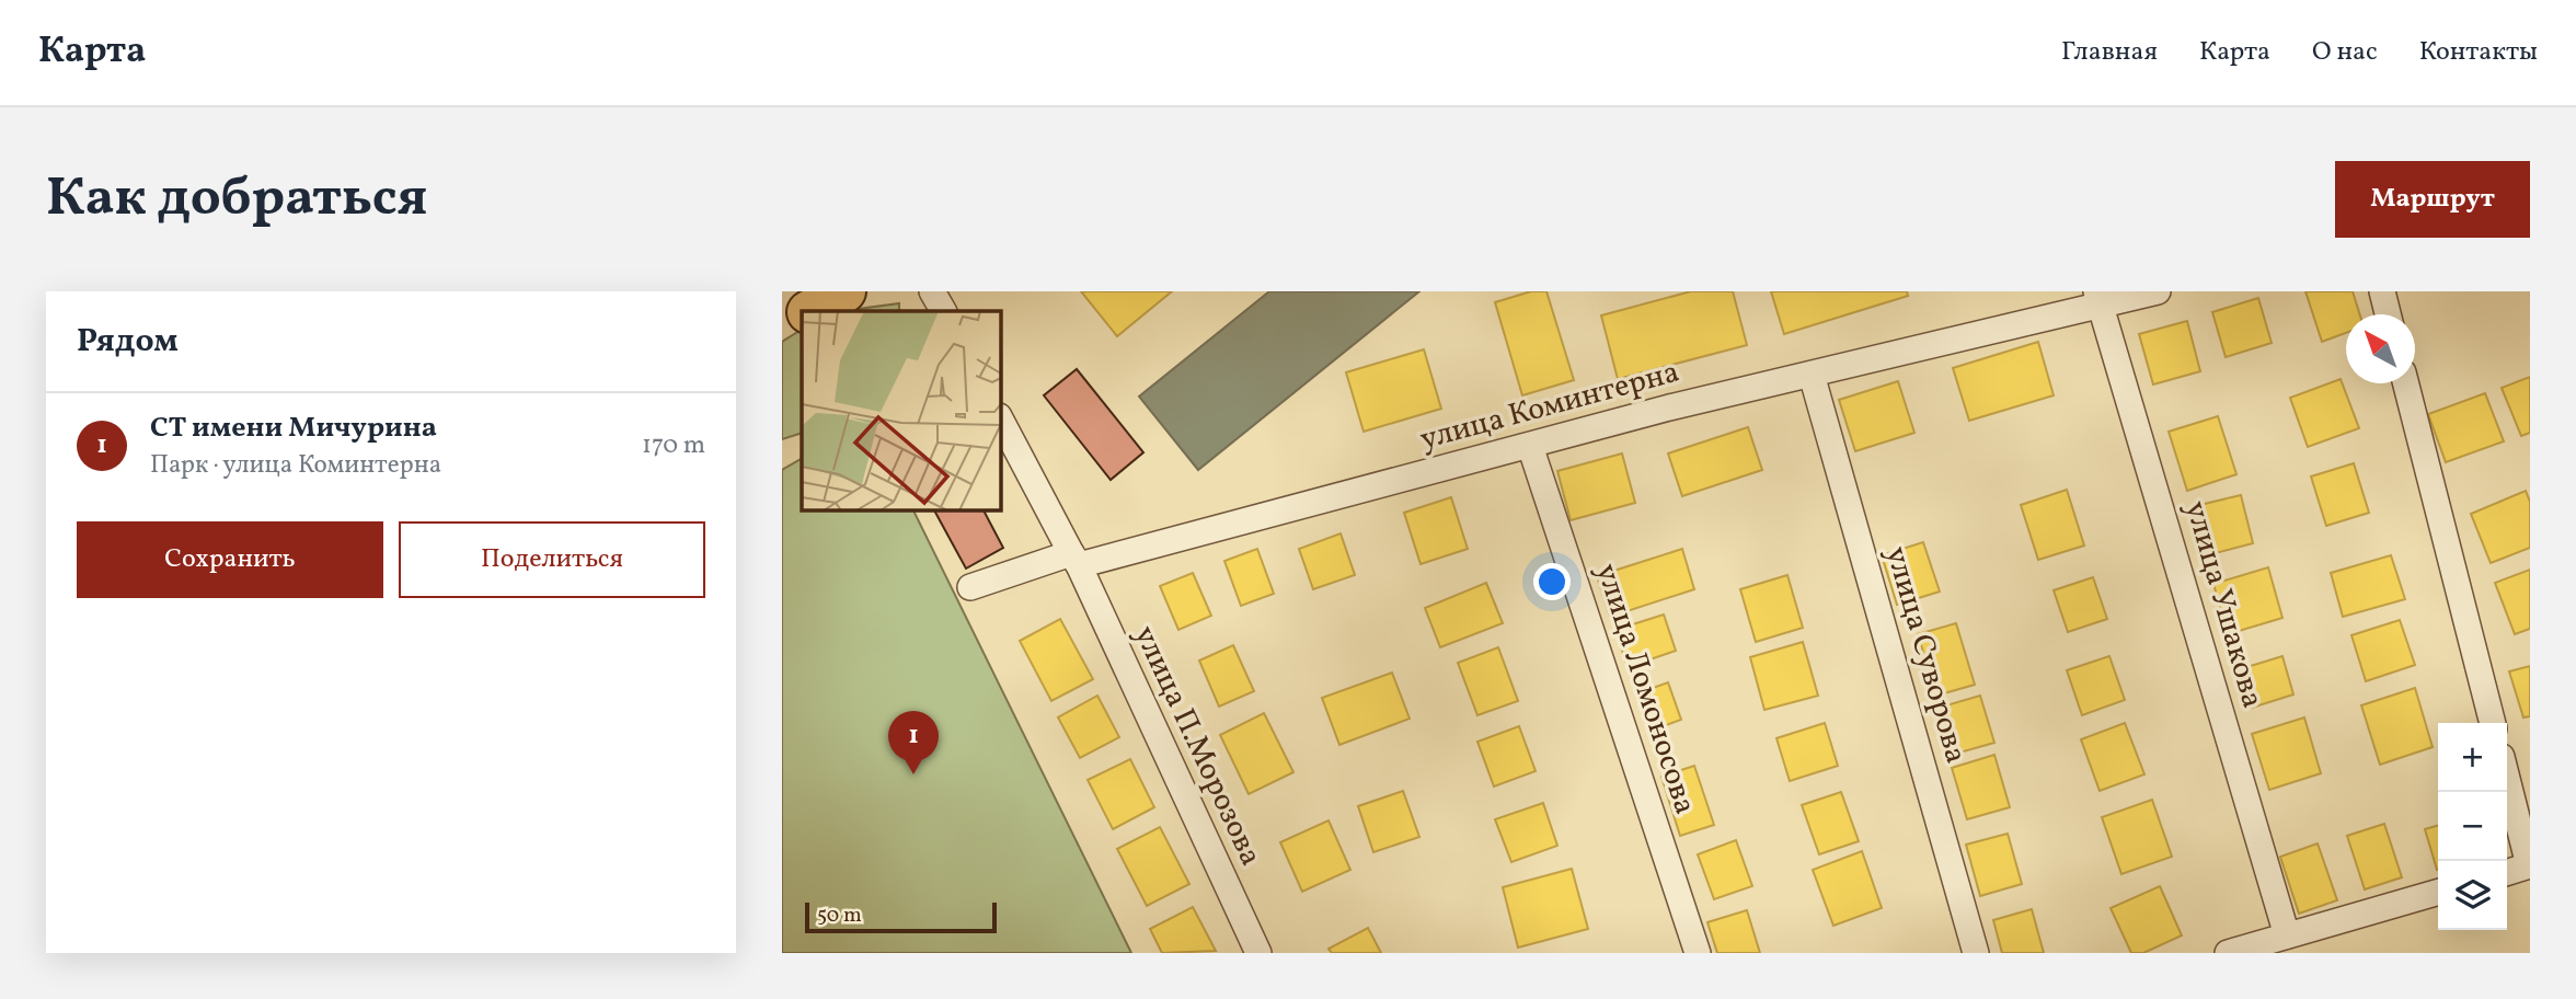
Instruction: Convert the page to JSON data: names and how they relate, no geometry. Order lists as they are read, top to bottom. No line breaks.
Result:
{"streets":{"street":["улица Коминтерна","улица Ушакова","улица Суворова","улица Ломоносова","улица П.Морозова"]},"crossings":[["улица Коминтерна","улица Ушакова"],["улица Коминтерна","улица Суворова"],["улица Коминтерна","улица Ломоносова"],["улица Коминтерна","улица П.Морозова"]],"scale_bar":"50 m","north":"top left","page":{"header":"Карта","nav":["Главная","Карта","О нас","Контакты"],"buttons":["Маршрут",["Сохранить","Поделиться"]],"title":"Как добраться","heading":"Рядом","list":[{"mark":"1","name":"СТ имени Мичурина","note":"Парк · улица Коминтерна","value":"170 m"}],"pins":"1","map_buttons":["+","−"],"scale":"50 m"}}
